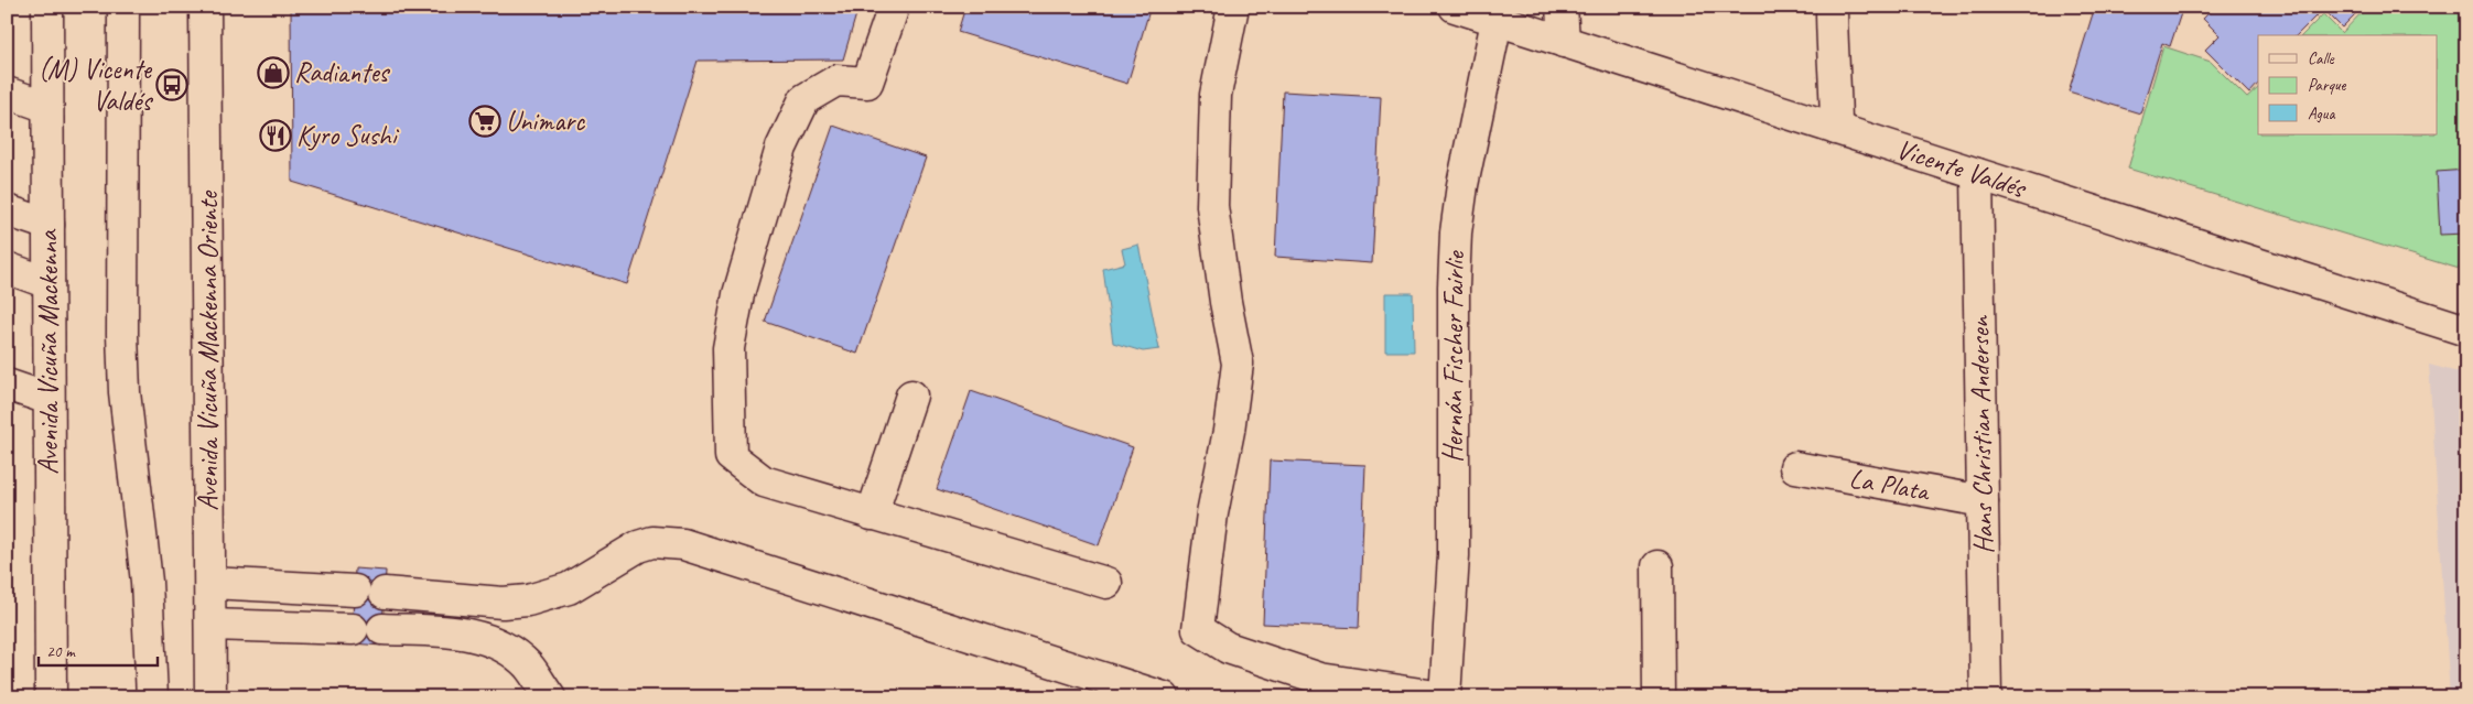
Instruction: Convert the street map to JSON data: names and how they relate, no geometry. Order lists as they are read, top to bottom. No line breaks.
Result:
{"streets":{"street":["Vicente Valdés","Avenida Vicuña Mackenna Oriente","Avenida Vicuña Mackenna","Hernán Fischer Fairlie","Hans Christian Andersen","La Plata"]},"crossings":[["Vicente Valdés","Hernán Fischer Fairlie"],["Vicente Valdés","Hans Christian Andersen"],["Hans Christian Andersen","La Plata"]],"places":{"shop":["Radiantes"],"bus stop":["(M) Vicente Valdés"],"supermarket":["Unimarc"],"restaurant":["Kyro Sushi"]},"legend":["Calle","Parque","Agua"],"scale_bar":"20 m"}
